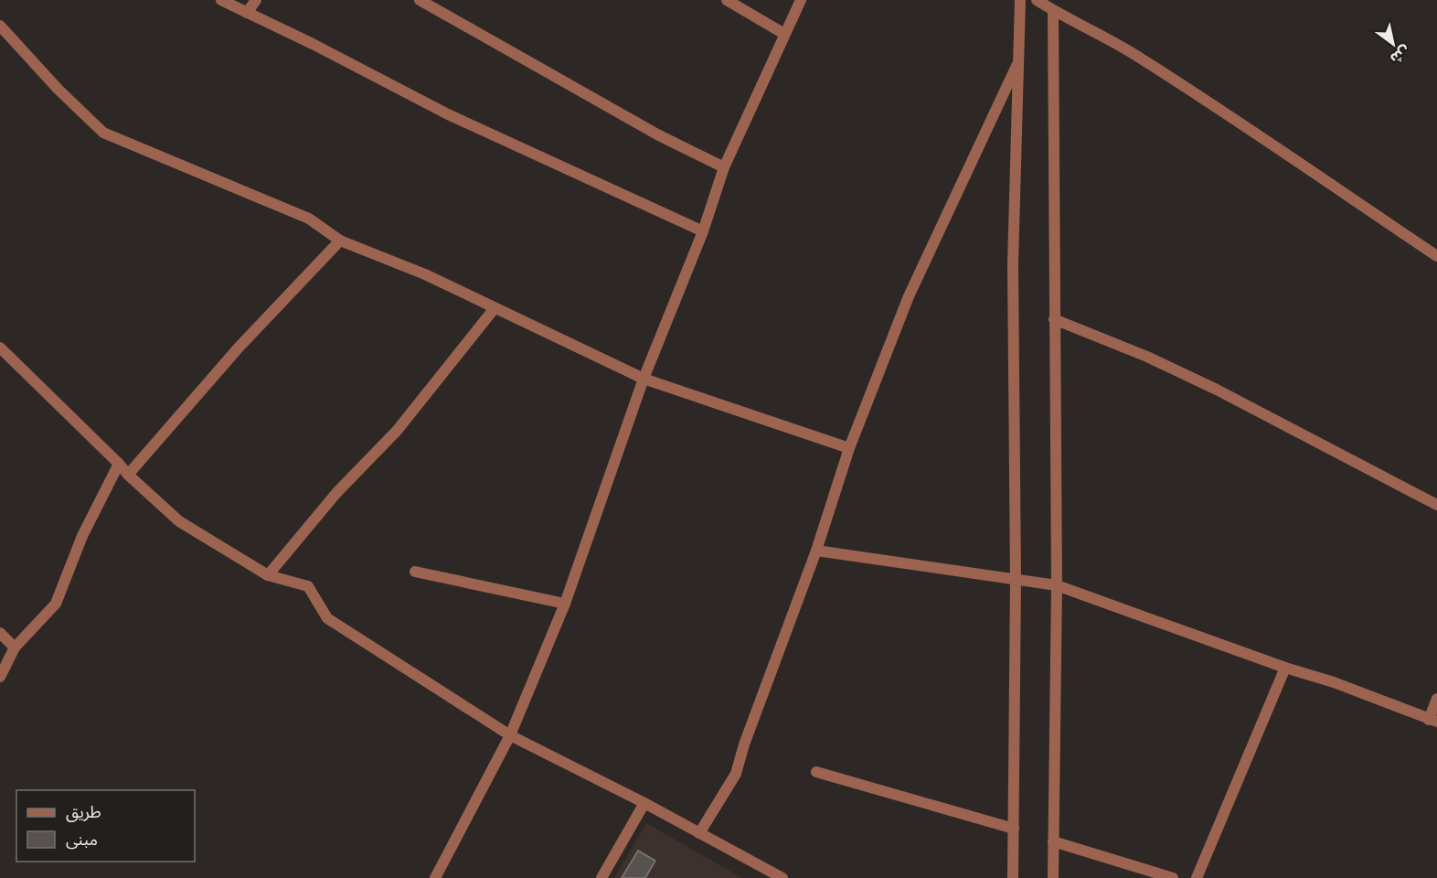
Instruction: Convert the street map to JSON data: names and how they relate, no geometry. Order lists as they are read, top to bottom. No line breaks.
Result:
{"legend":["طريق","مبنى"],"north":"bottom right"}
